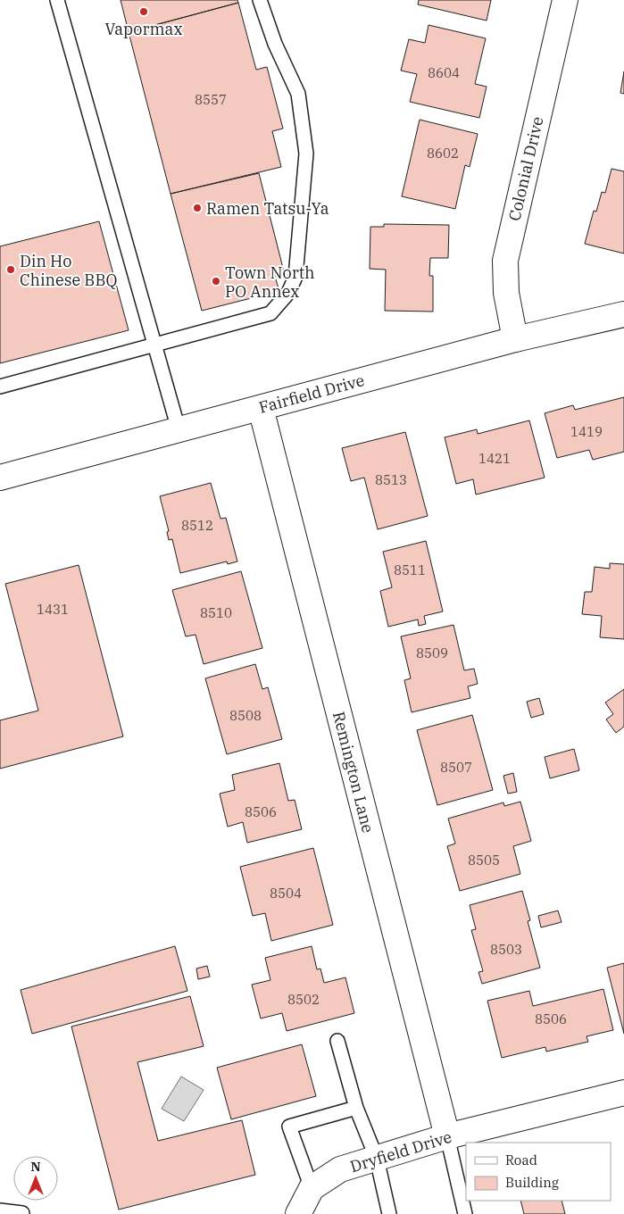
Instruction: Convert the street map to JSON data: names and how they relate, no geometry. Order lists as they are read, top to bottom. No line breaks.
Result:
{"streets":{"street":["Colonial Drive","Fairfield Drive","Remington Lane","Dryfield Drive"]},"crossings":[["Colonial Drive","Fairfield Drive"],["Fairfield Drive","Remington Lane"],["Remington Lane","Dryfield Drive"]],"places":["Vapormax","Ramen Tatsu-Ya","Din Ho Chinese BBQ","Town North PO Annex"],"house_numbers":["8604","8557","8602","1419","1421","8513","8512","8511","1431","8510","8509","8508","8507","8506","8505","8504","8503","8502","8506"],"legend":["Road","Building"],"north":"top"}
